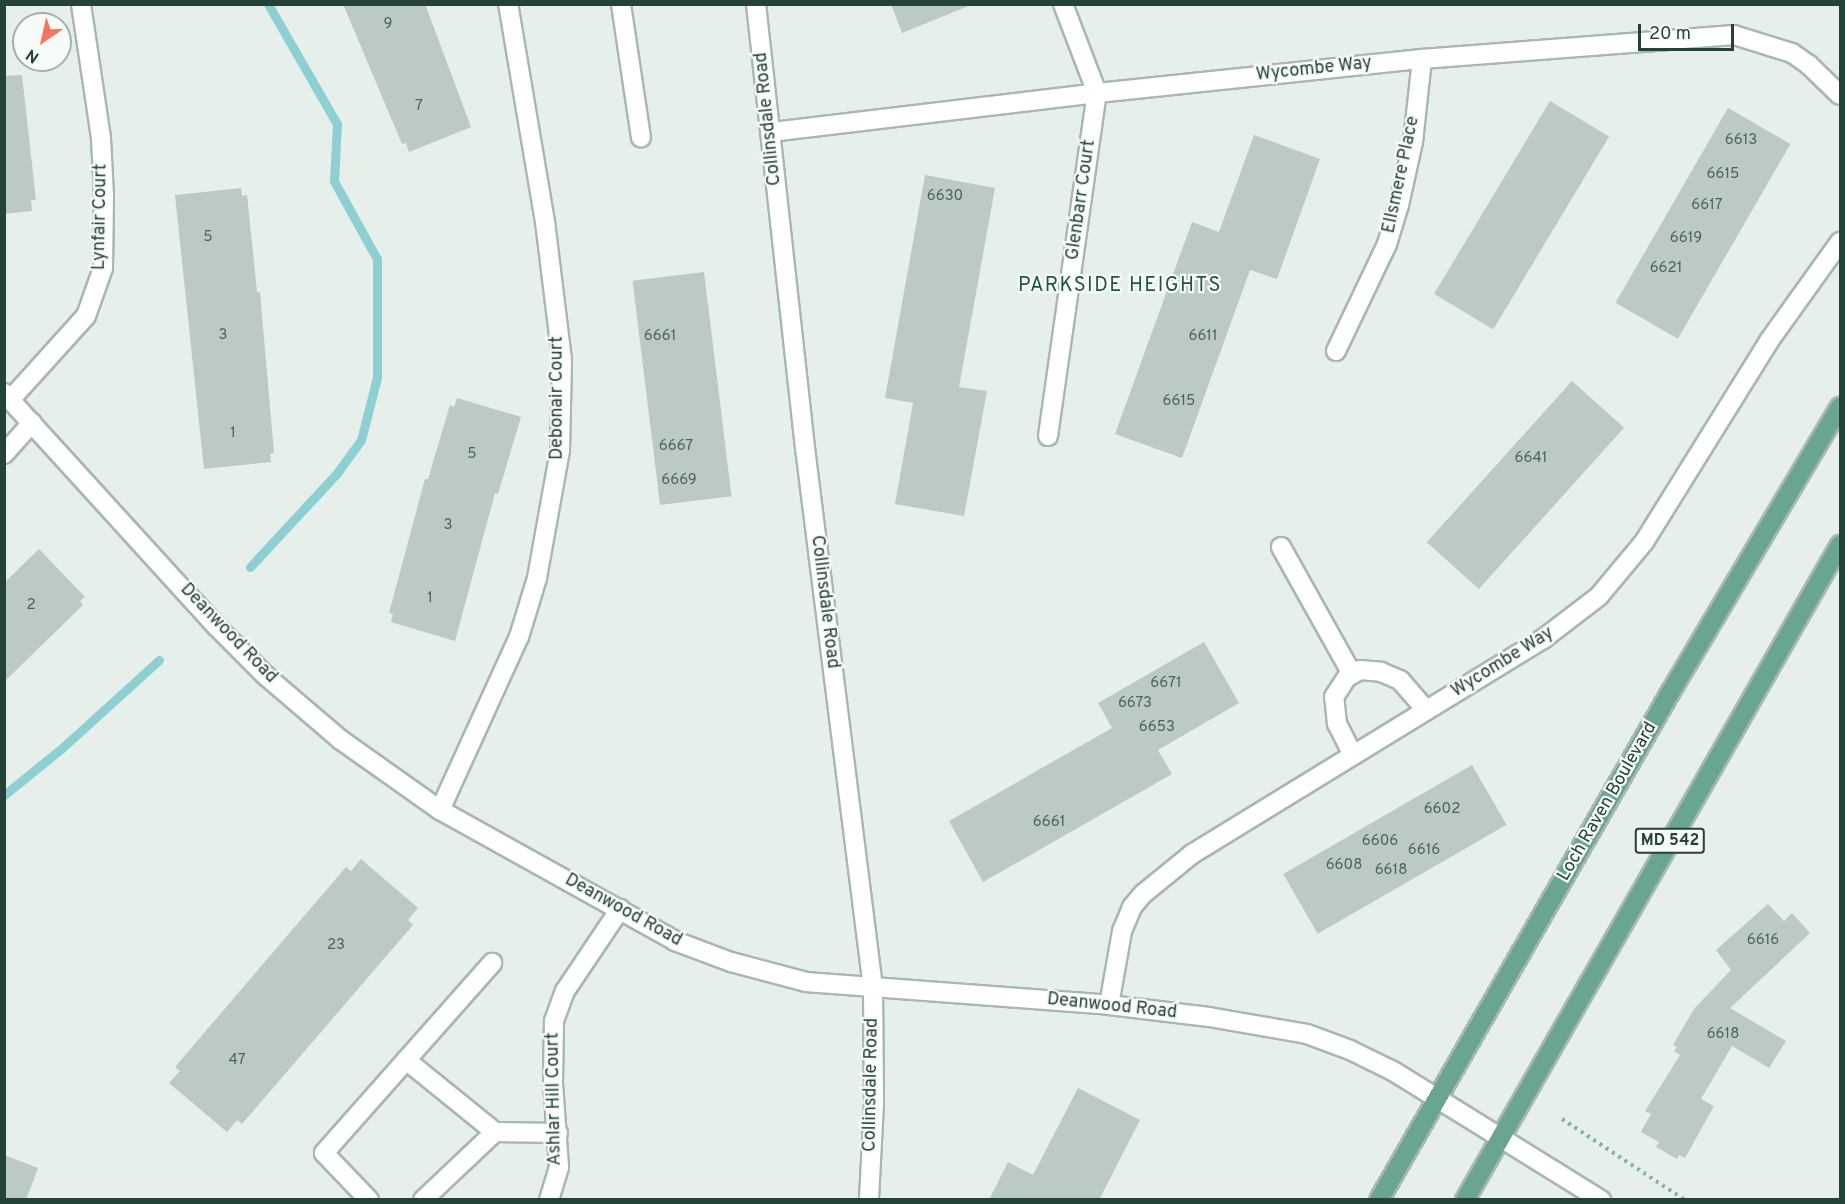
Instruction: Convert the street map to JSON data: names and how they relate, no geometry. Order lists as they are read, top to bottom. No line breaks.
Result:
{"streets":{"main road":["Loch Raven Boulevard","MD 542"],"street":["Wycombe Way","Collinsdale Road","Ellsmere Place","Glenbarr Court","Lynfair Court","Debonair Court","Deanwood Road","Ashlar Hill Court"]},"crossings":[["Wycombe Way","Collinsdale Road"],["Wycombe Way","Ellsmere Place"],["Wycombe Way","Glenbarr Court"],["Wycombe Way","Deanwood Road"],["Collinsdale Road","Deanwood Road"],["Lynfair Court","Deanwood Road"],["Debonair Court","Deanwood Road"],["Deanwood Road","Loch Raven Boulevard"],["Deanwood Road","MD 542"],["Deanwood Road","Ashlar Hill Court"]],"districts":["PARKSIDE HEIGHTS"],"house_numbers":["9","7","6613","6615","6630","6617","5","6619","6621","3","6661","6611","6615","1","6667","5","6641","6669","3","1","2","6671","6673","6653","6602","6661","6606","6616","6608","6618","6616","23","6618","47"],"scale_bar":"20 m","north":"bottom left"}
